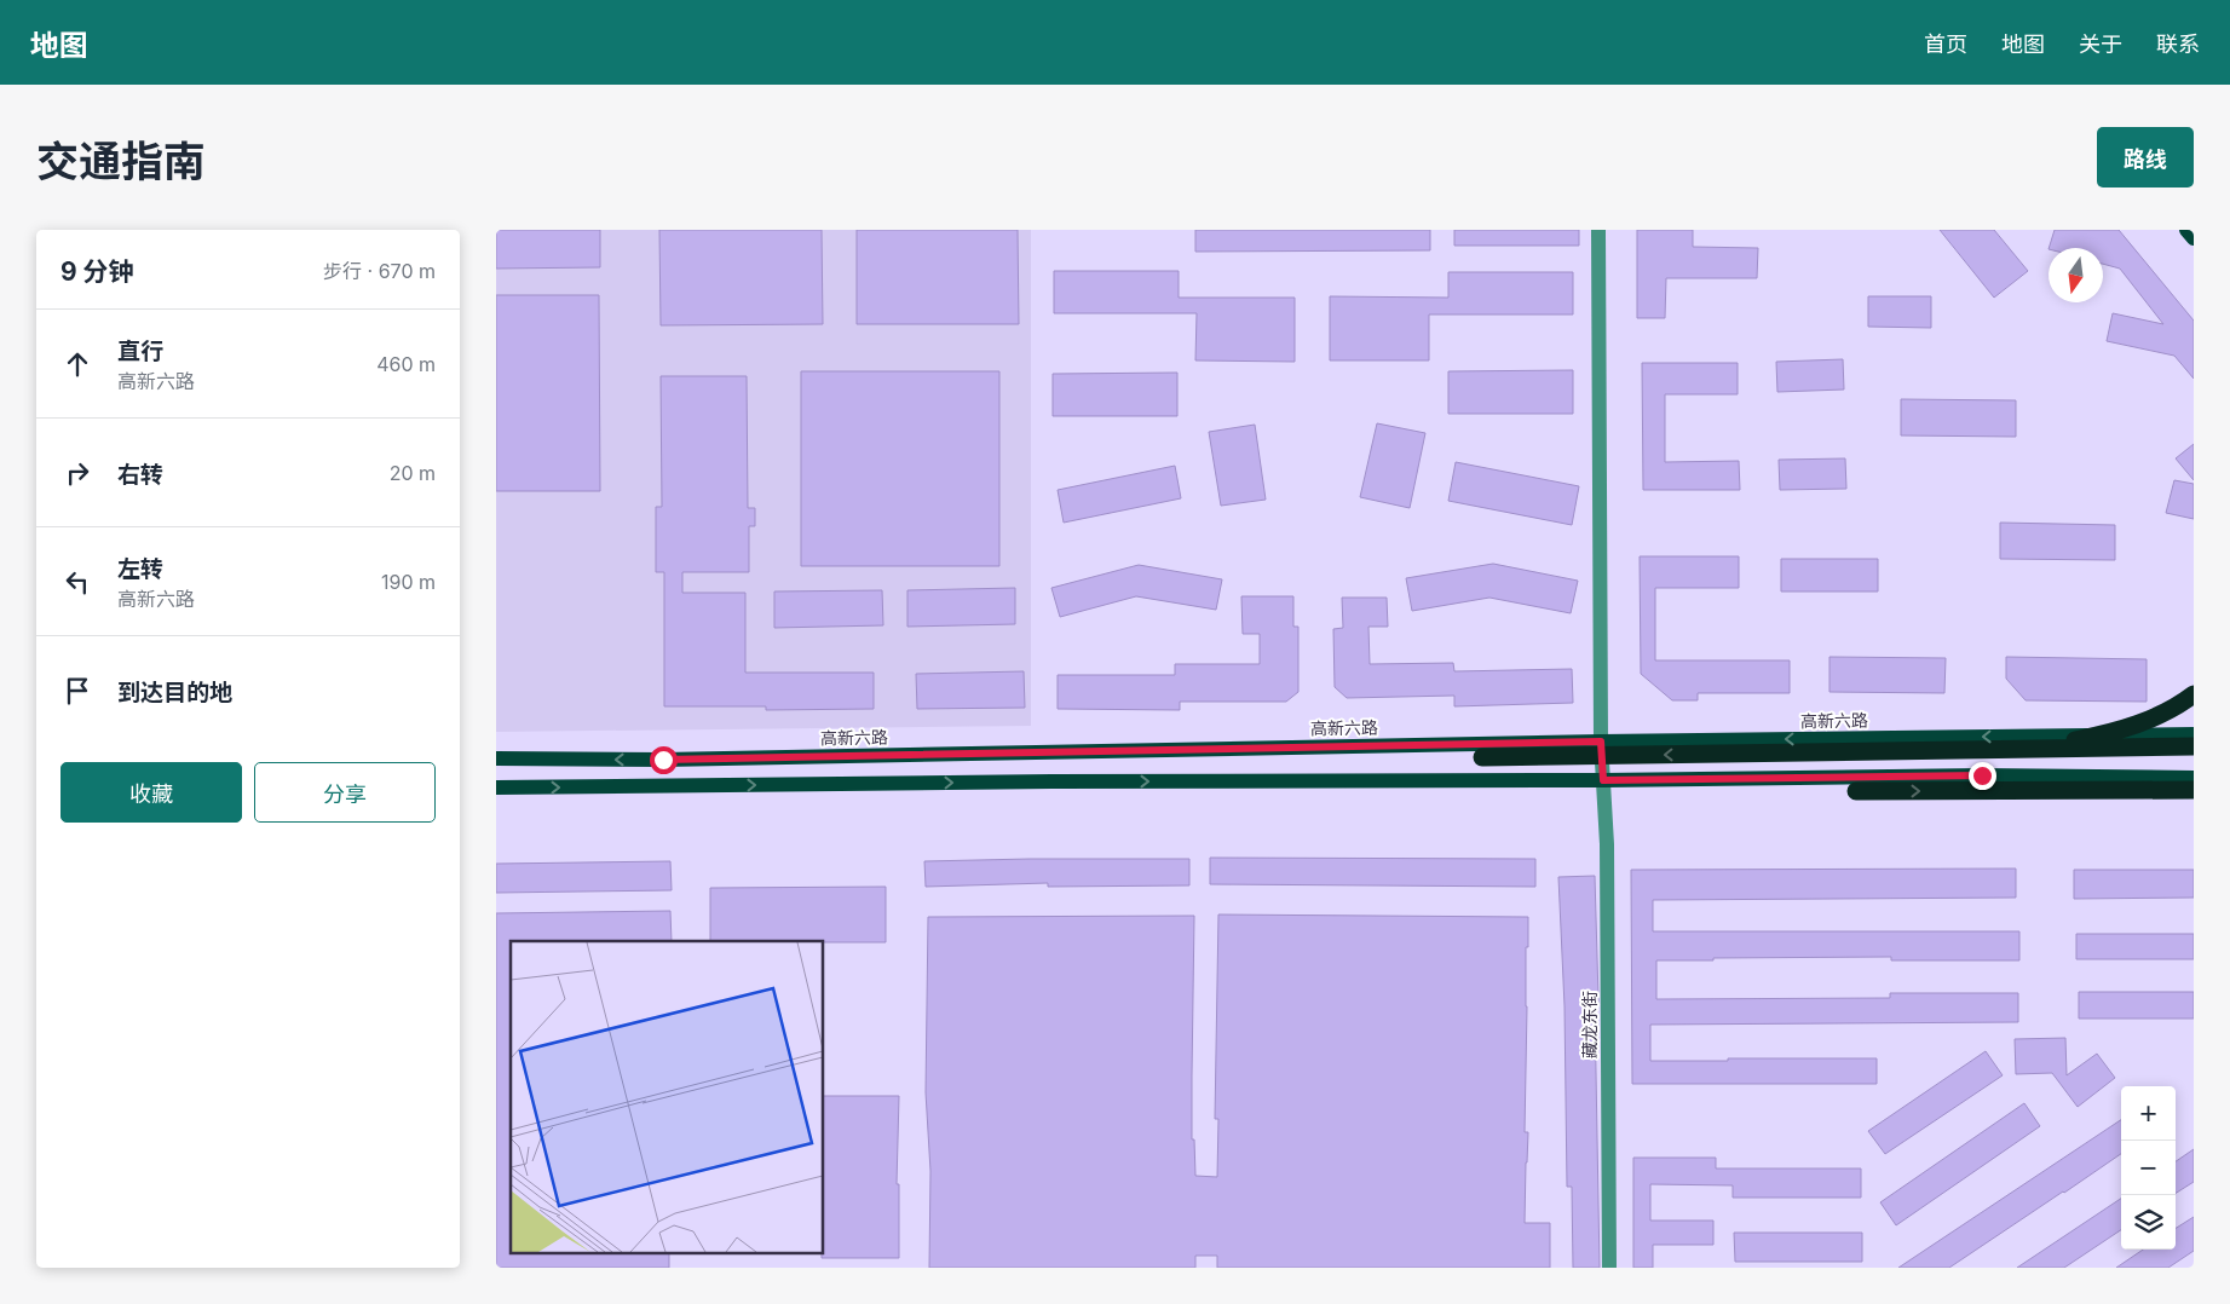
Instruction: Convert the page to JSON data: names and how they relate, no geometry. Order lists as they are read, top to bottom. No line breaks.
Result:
{"streets":{"main road":["高新六路"],"street":["藏龙东街"]},"crossings":[["高新六路","藏龙东街"]],"north":"bottom","page":{"header":"地图","nav":["首页","地图","关于","联系"],"title":"交通指南","buttons":["路线",["收藏","分享"]],"heading":["9 分钟","步行 · 670 m"],"list":[["直行","高新六路","460 m"],["右转","20 m"],["左转","高新六路","190 m"],"到达目的地"],"map_buttons":["+","−"]}}
